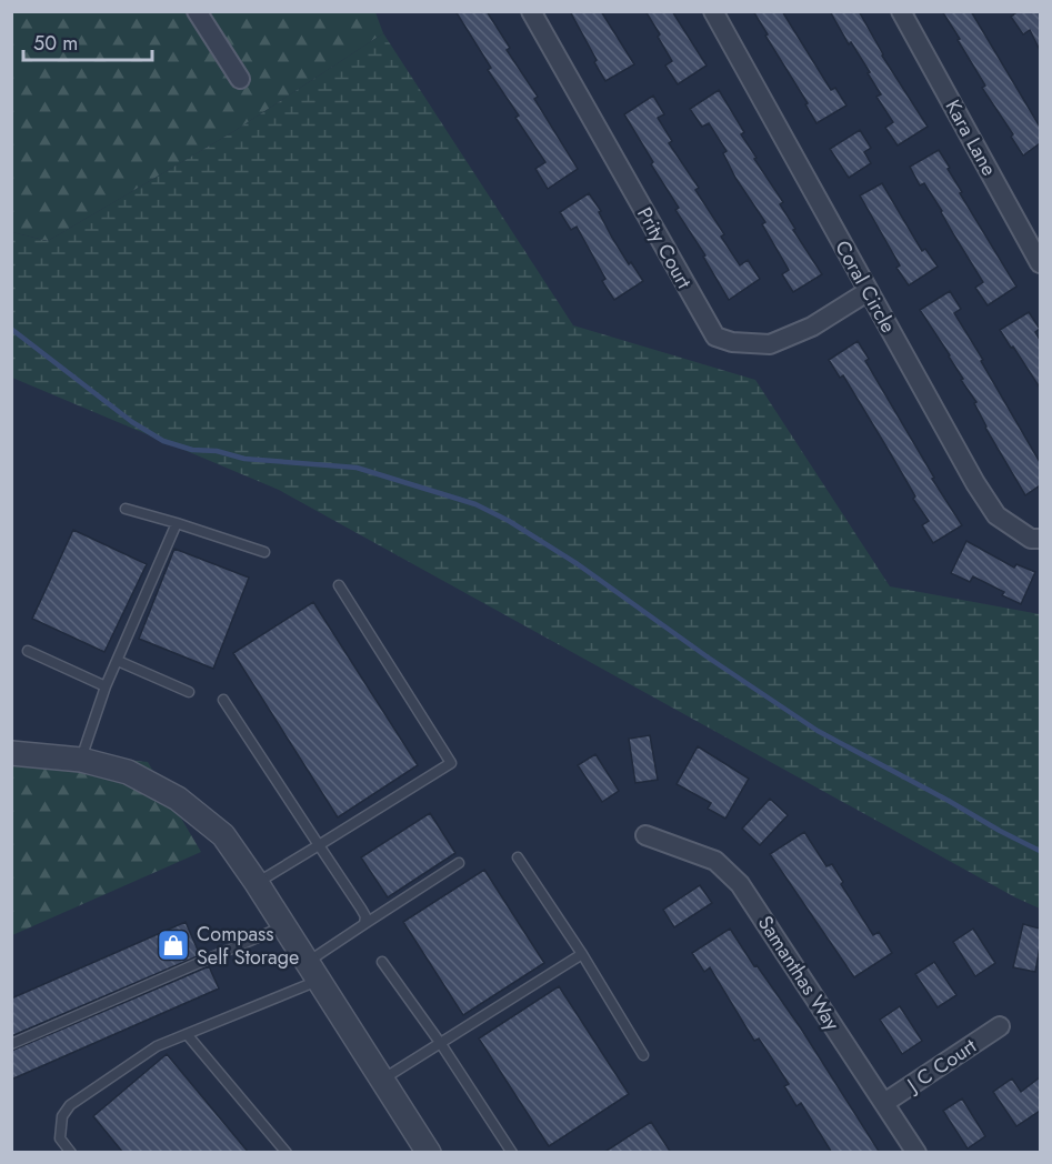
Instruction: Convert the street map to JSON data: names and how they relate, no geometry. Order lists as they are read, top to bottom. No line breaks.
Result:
{"streets":{"street":["Kara Lane","Prity Court","Coral Circle","Samanthas Way","J C Court"]},"crossings":[["Prity Court","Coral Circle"],["Samanthas Way","J C Court"]],"places":{"shop":["Compass Self Storage"]},"scale_bar":"50 m"}
